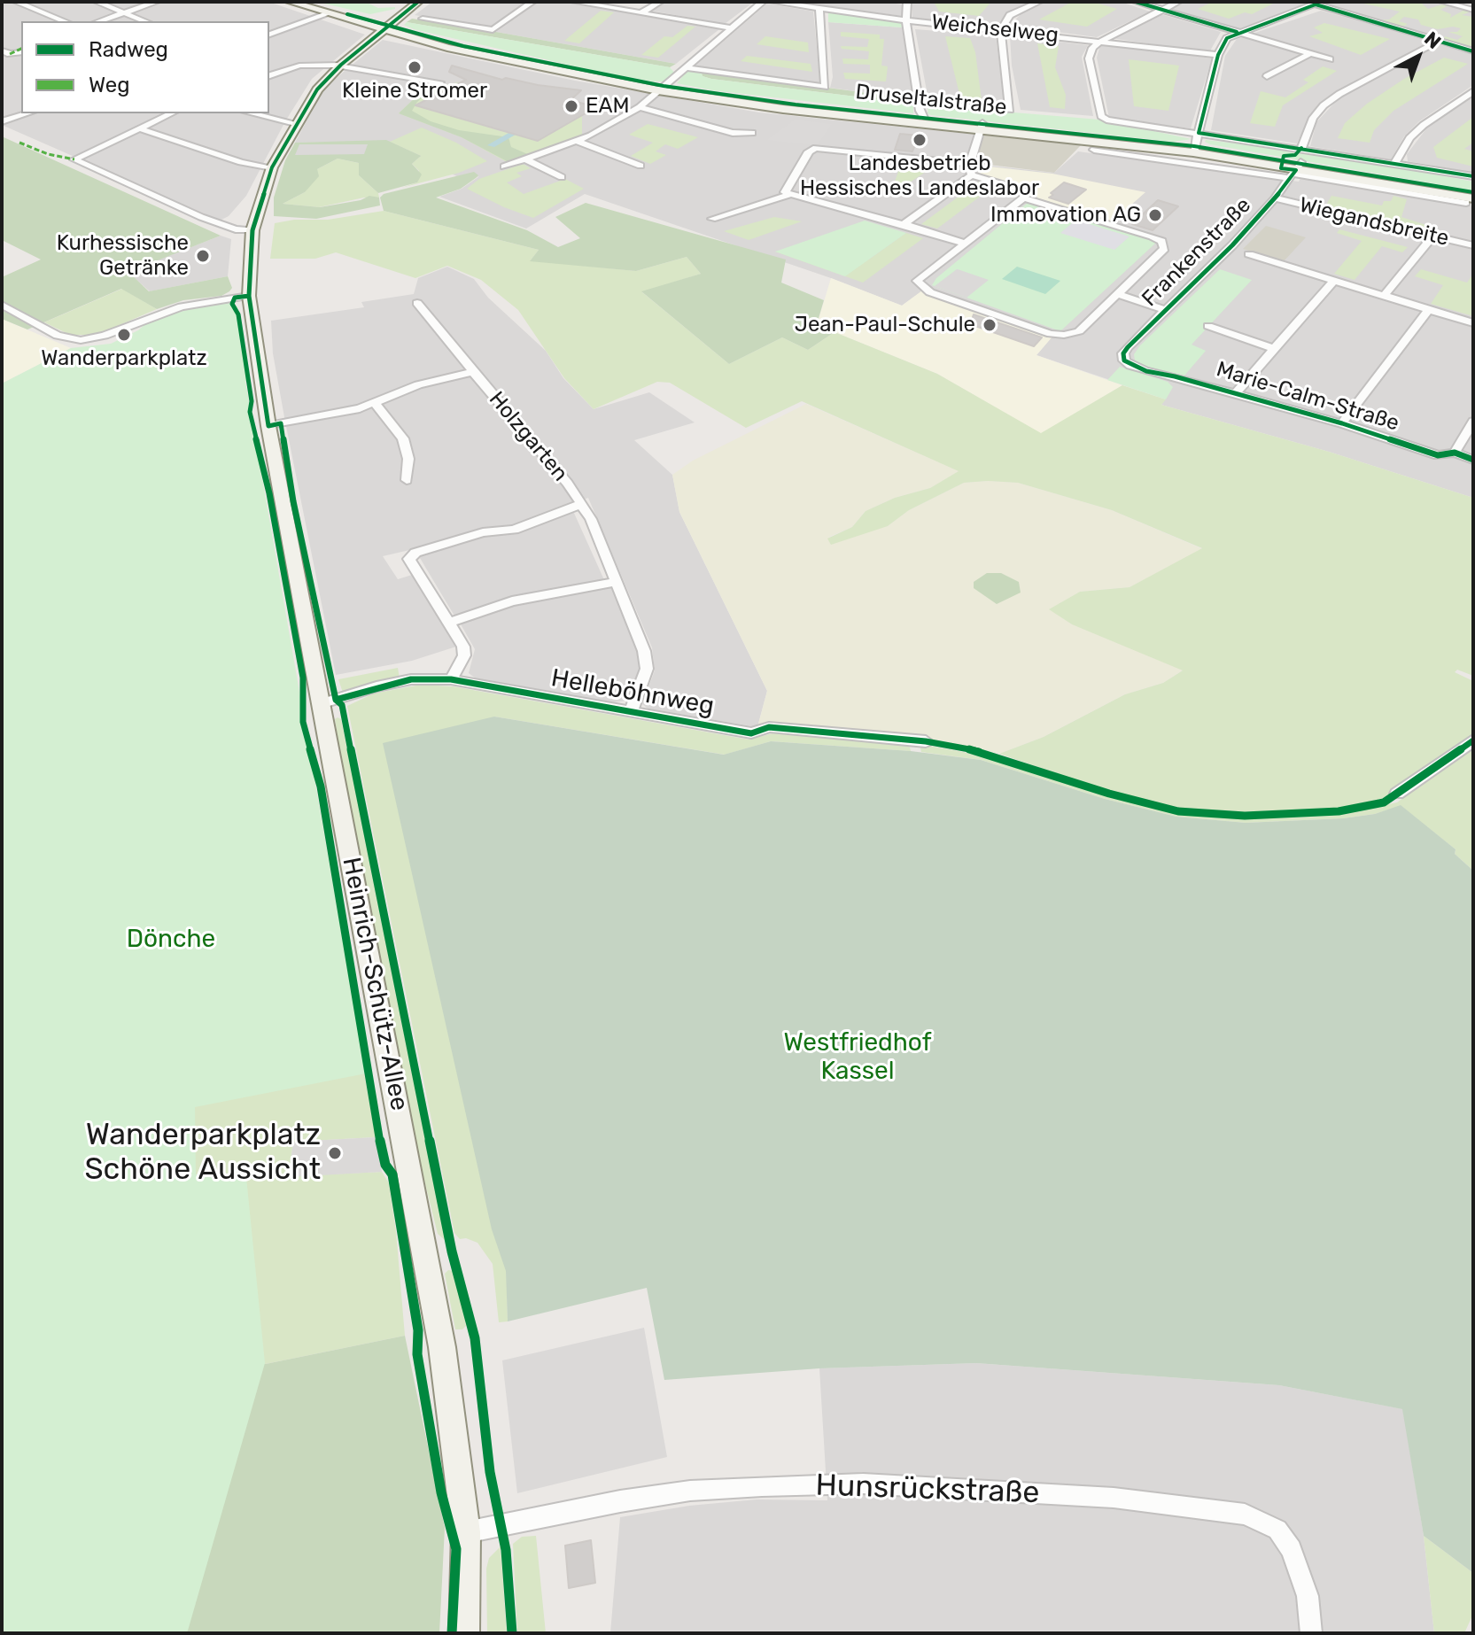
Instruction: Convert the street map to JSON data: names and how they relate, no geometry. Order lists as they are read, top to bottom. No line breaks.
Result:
{"streets":{"main road":["Druseltalstraße","Heinrich-Schütz-Allee"],"street":["Weichselweg","Wiegandsbreite","Frankenstraße","Marie-Calm-Straße","Holzgarten","Helleböhnweg","Hunsrückstraße"]},"crossings":[["Weichselweg","Druseltalstraße"],["Druseltalstraße","Frankenstraße"],["Druseltalstraße","Heinrich-Schütz-Allee"],["Wiegandsbreite","Frankenstraße"],["Frankenstraße","Marie-Calm-Straße"],["Holzgarten","Helleböhnweg"],["Holzgarten","Heinrich-Schütz-Allee"],["Helleböhnweg","Heinrich-Schütz-Allee"],["Heinrich-Schütz-Allee","Hunsrückstraße"]],"parks":["Dönche","Westfriedhof Kassel"],"places":["Kleine Stromer","EAM","Landesbetrieb Hessisches Landeslabor","Immovation AG","Kurhessische Getränke","Jean-Paul-Schule","Wanderparkplatz","Wanderparkplatz Schöne Aussicht"],"legend":["Radweg","Weg"],"north":"top right"}
